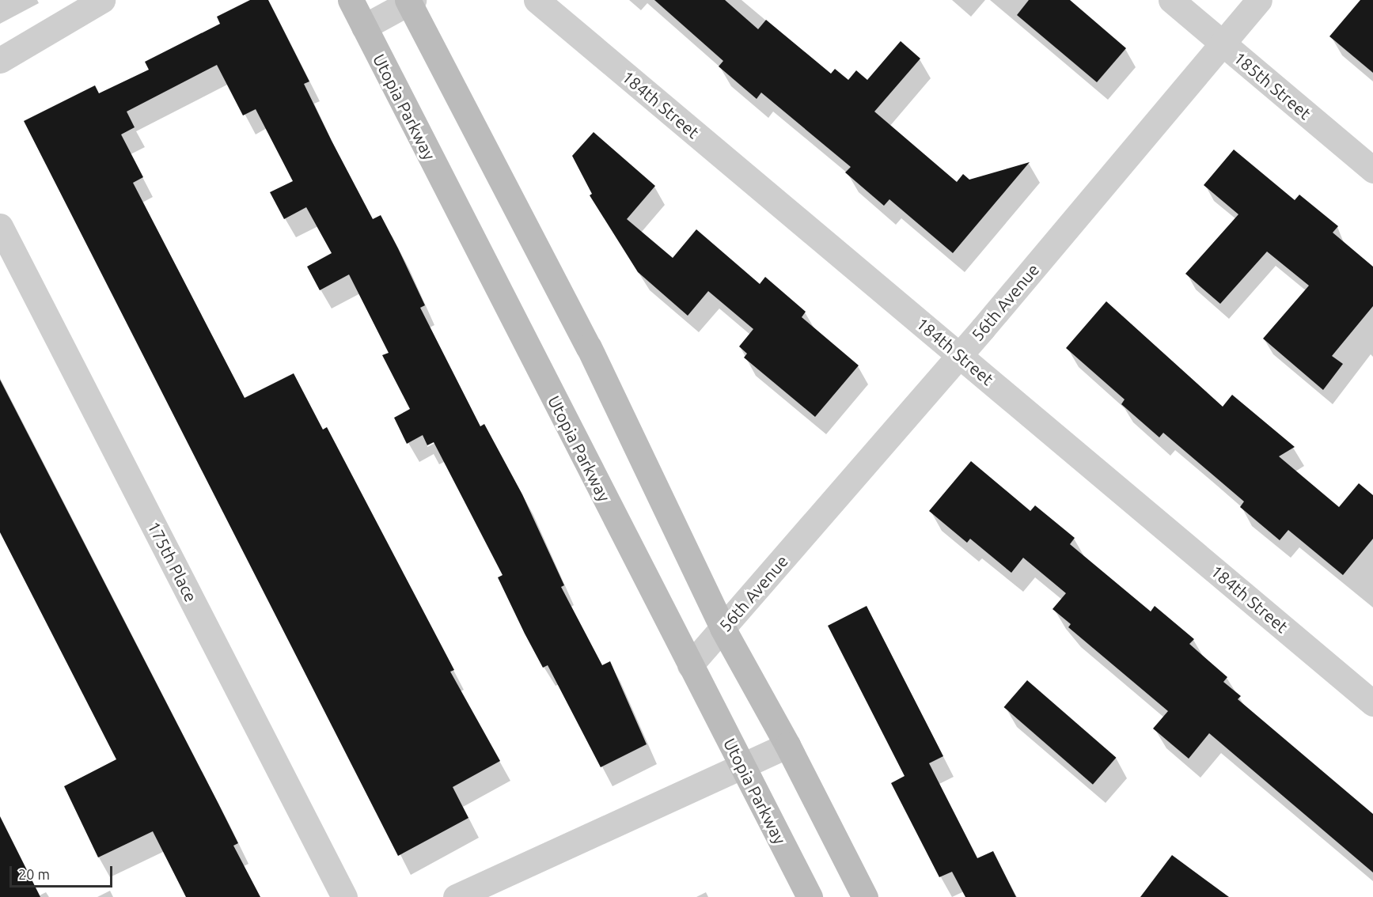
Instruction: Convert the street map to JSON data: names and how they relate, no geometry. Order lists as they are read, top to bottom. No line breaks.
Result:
{"streets":{"main road":["Utopia Parkway"],"street":["185th Street","184th Street","56th Avenue","175th Place"]},"crossings":[["185th Street","56th Avenue"],["184th Street","56th Avenue"],["Utopia Parkway","56th Avenue"]],"scale_bar":"20 m"}
